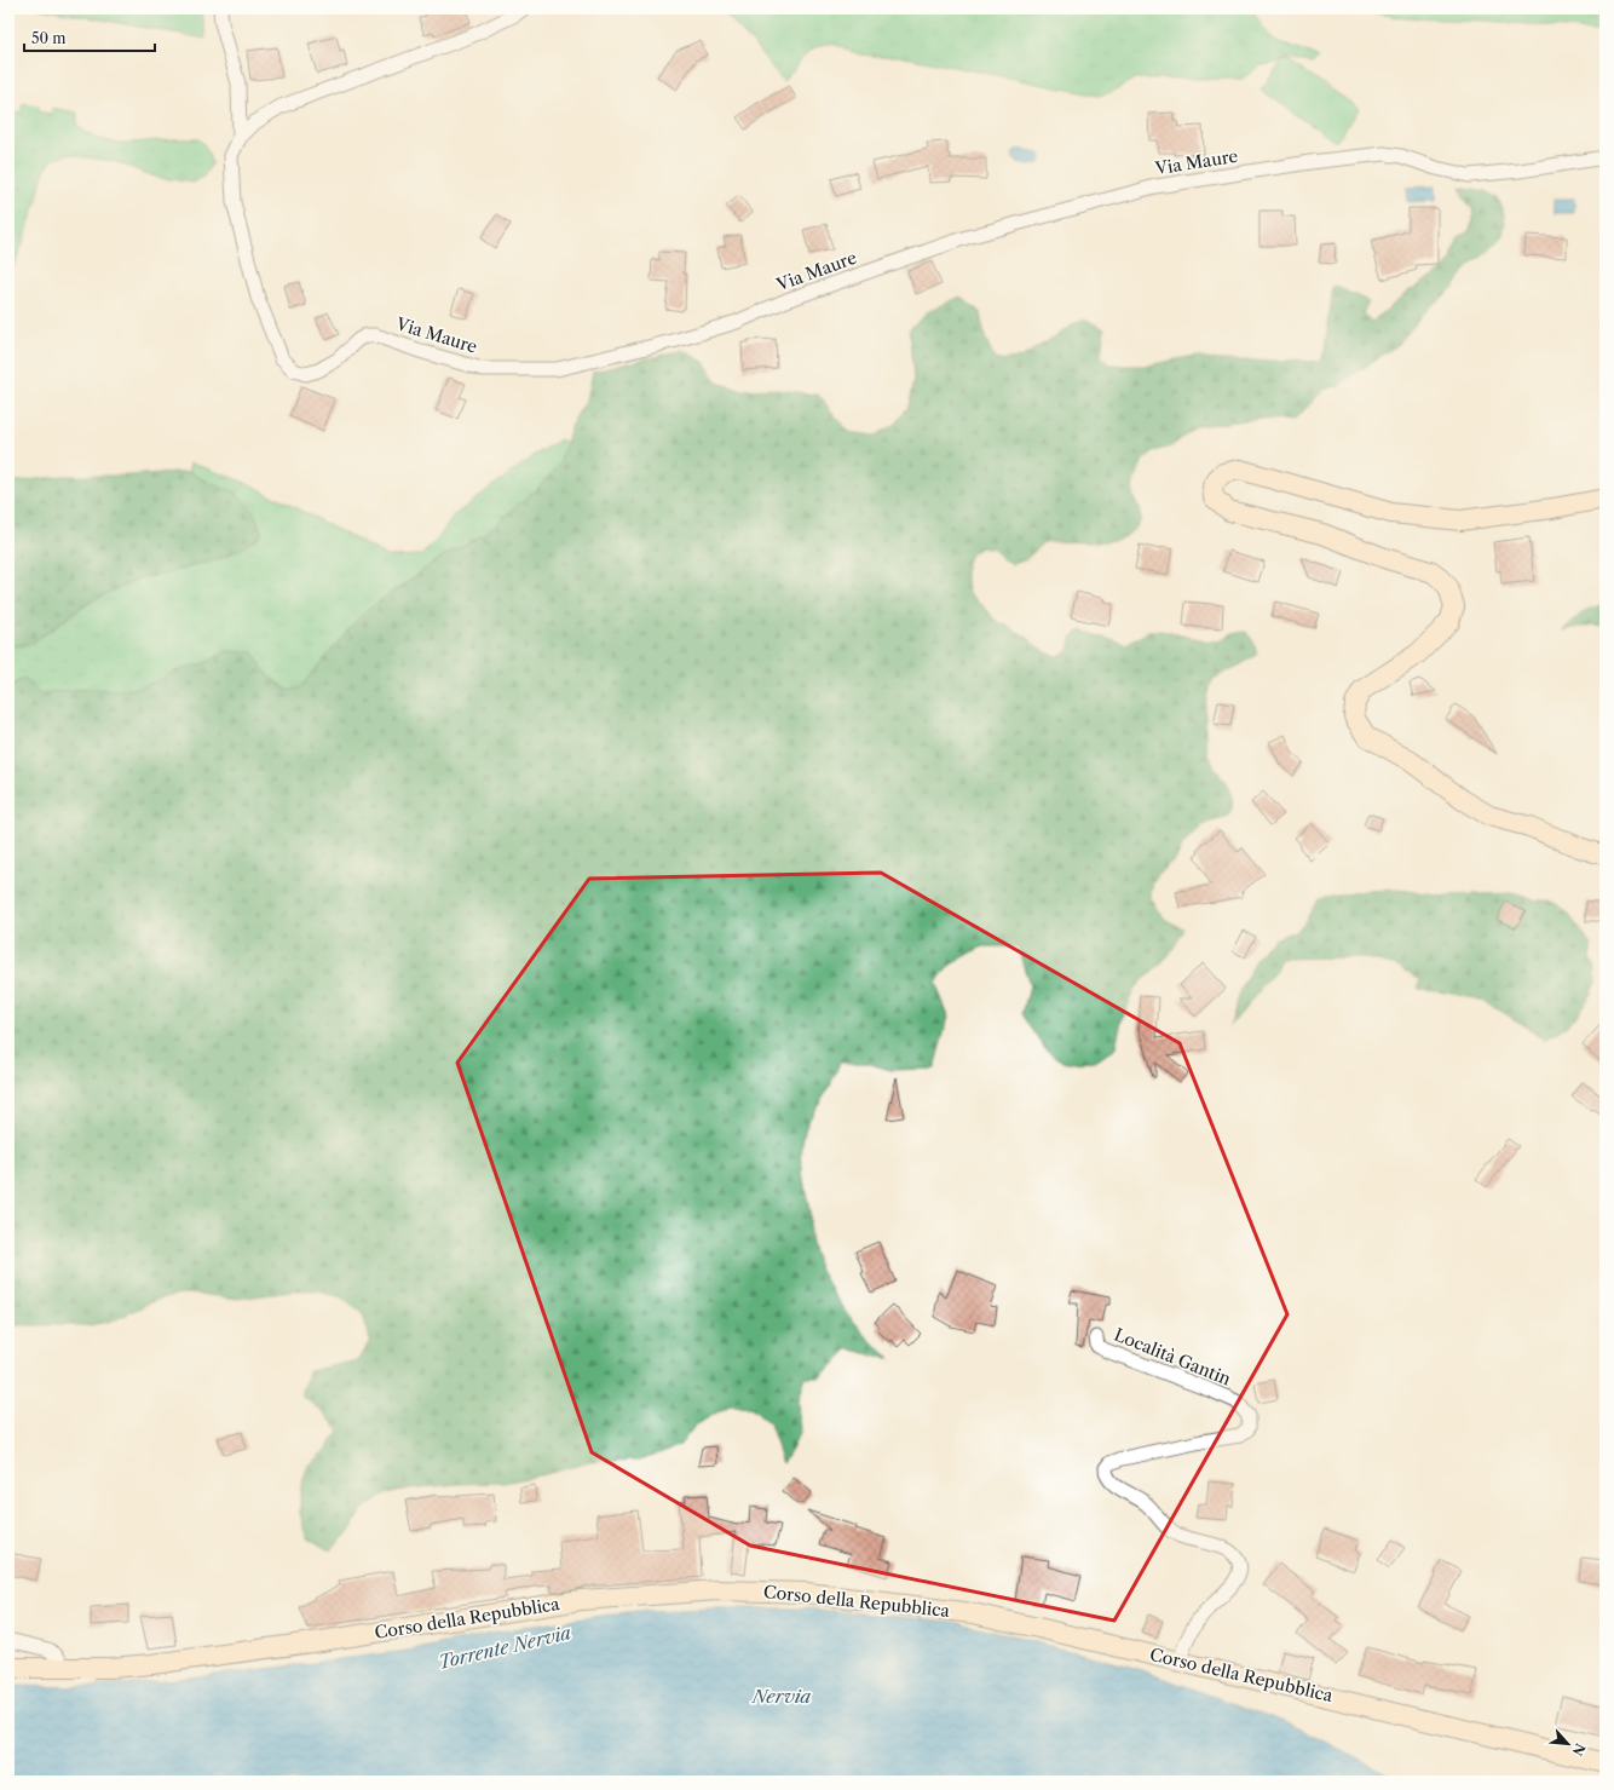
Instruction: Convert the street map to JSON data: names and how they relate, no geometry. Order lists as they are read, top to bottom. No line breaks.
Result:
{"streets":{"main road":["Corso della Repubblica"],"street":["Via Maure","Località Gantin"]},"crossings":[["Località Gantin","Corso della Repubblica"]],"water":["Torrente Nervia","Nervia"],"scale_bar":"50 m","north":"bottom right"}
